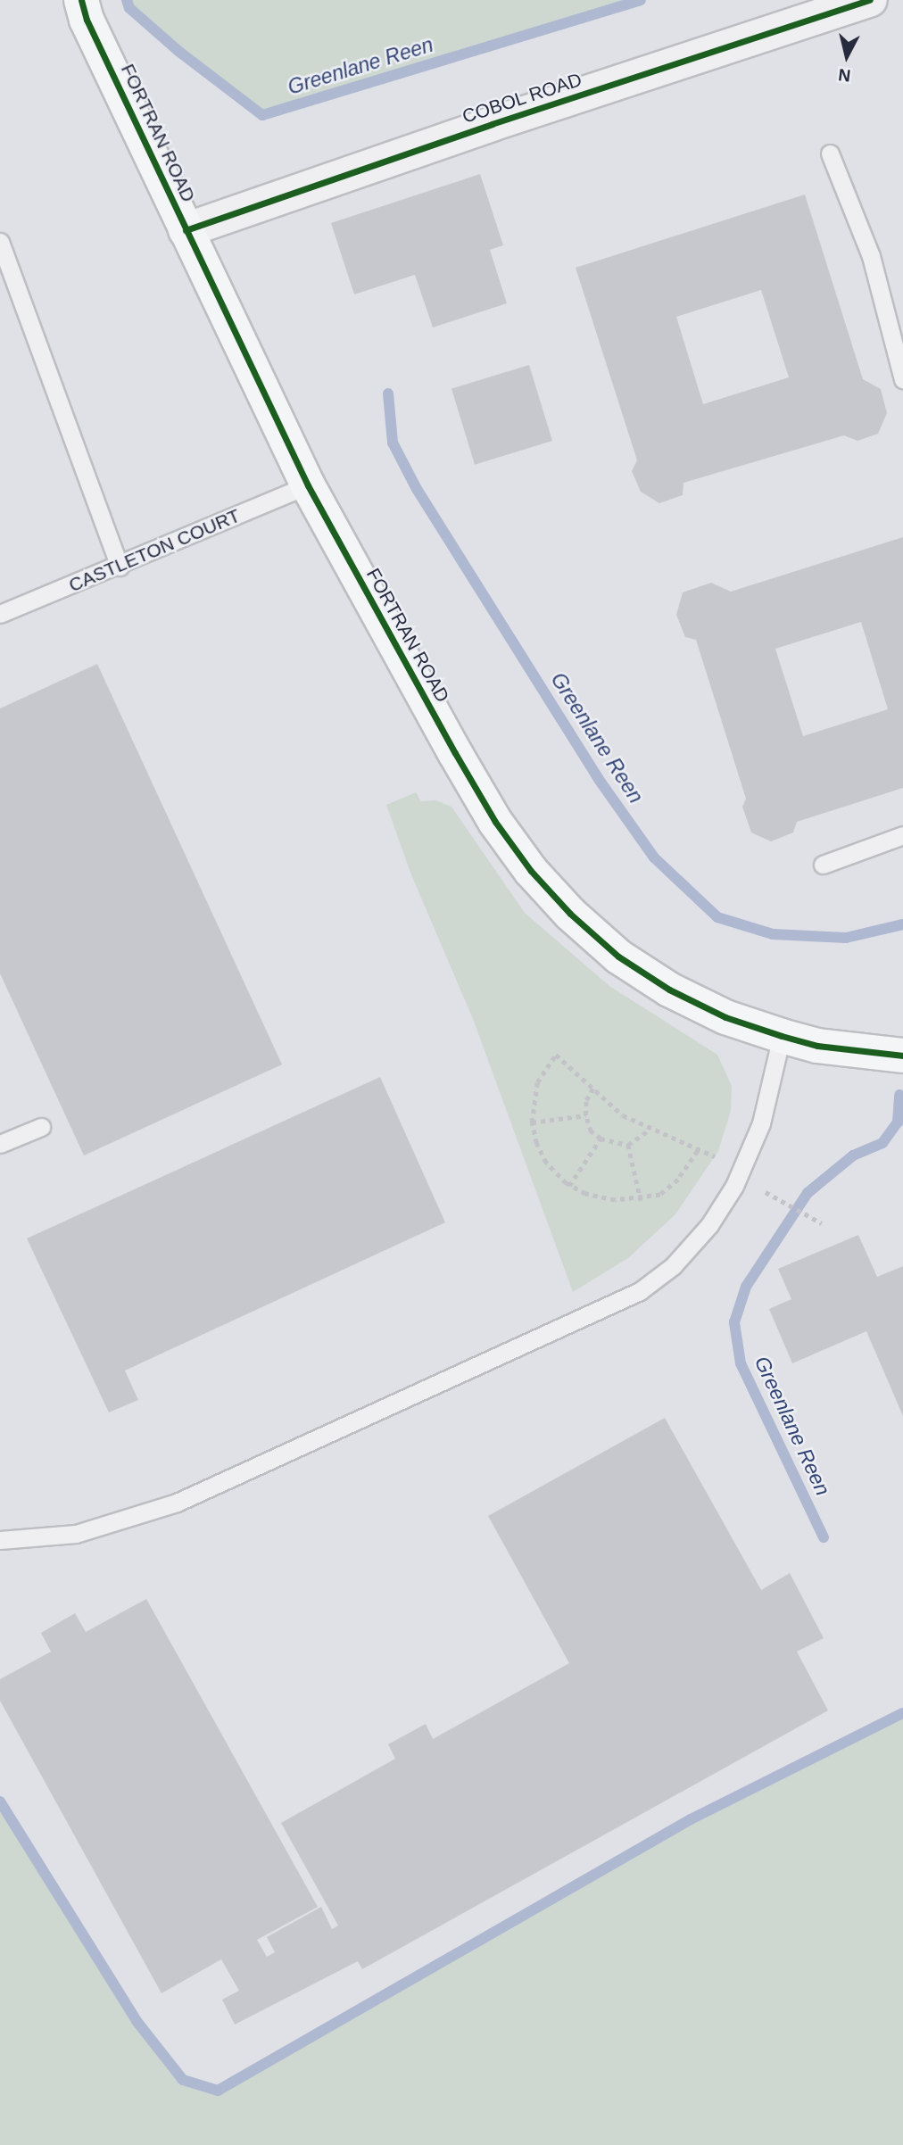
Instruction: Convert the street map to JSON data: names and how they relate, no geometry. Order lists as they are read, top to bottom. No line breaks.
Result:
{"streets":{"street":["COBOL ROAD","FORTRAN ROAD"],"lane":["CASTLETON COURT"]},"crossings":[["COBOL ROAD","FORTRAN ROAD"],["FORTRAN ROAD","CASTLETON COURT"]],"water":["Greenlane Reen"],"north":"bottom"}
